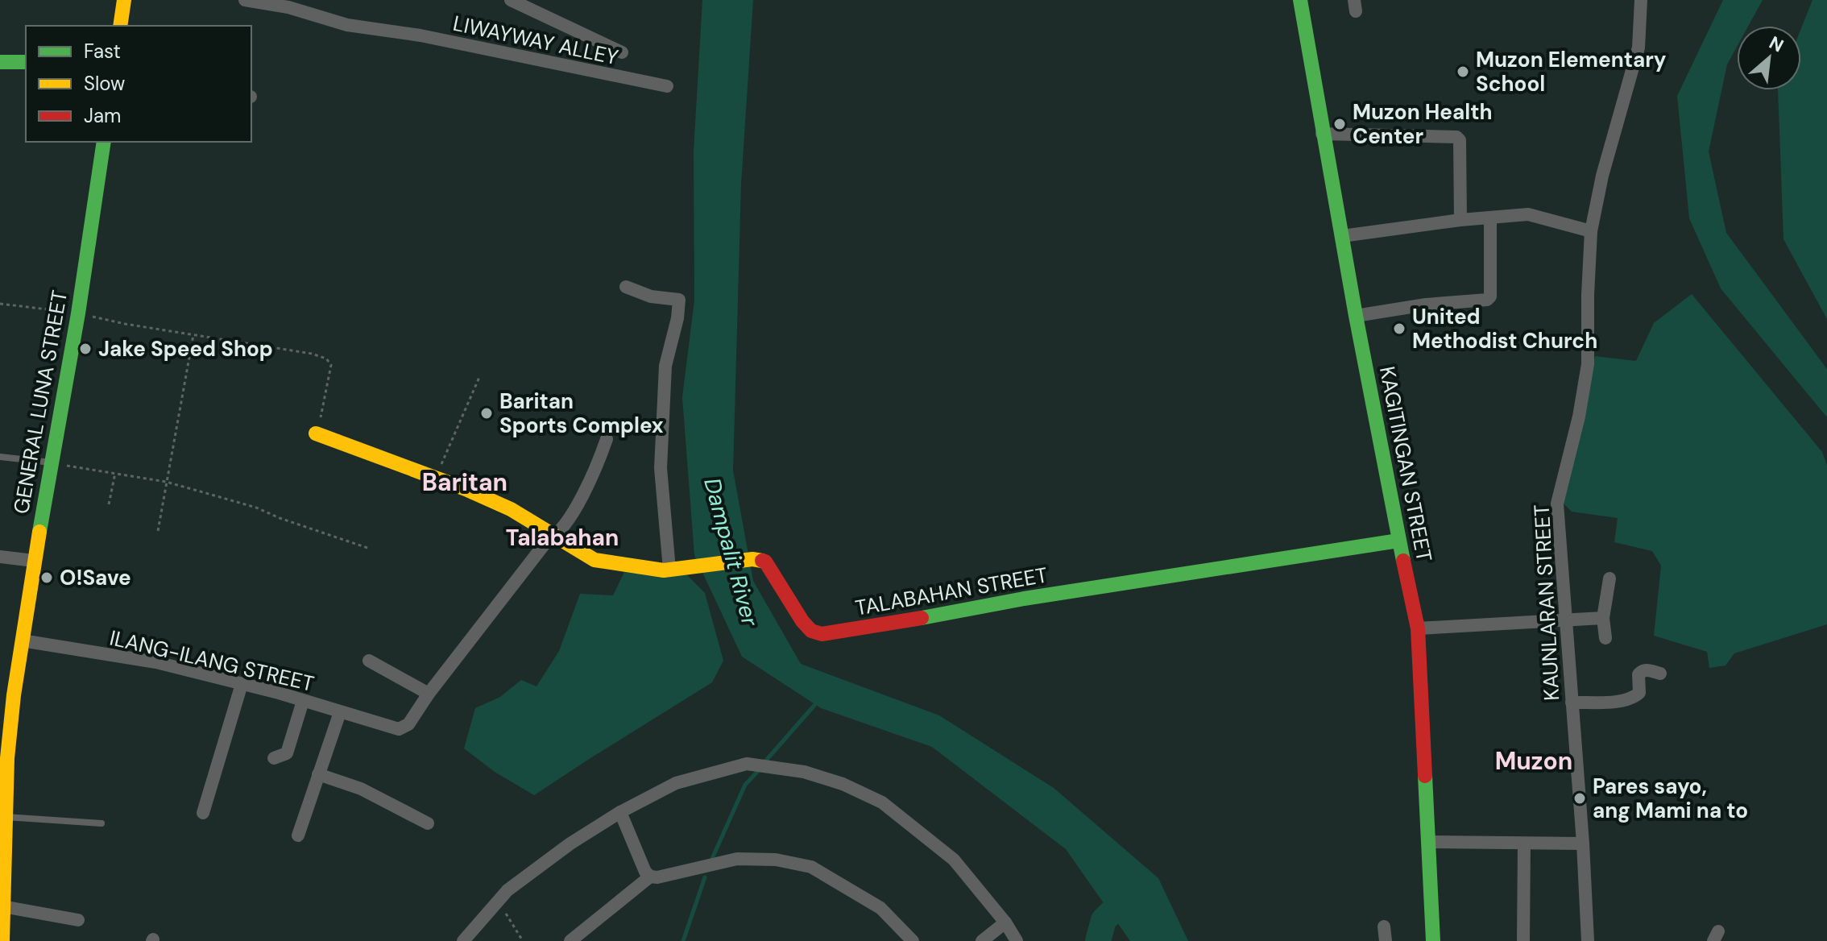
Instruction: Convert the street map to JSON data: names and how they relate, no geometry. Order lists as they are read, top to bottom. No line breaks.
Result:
{"streets":{"street":["LIWAYWAY ALLEY","GENERAL LUNA STREET","KAGITINGAN STREET","TALABAHAN STREET","KAUNLARAN STREET","ILANG-ILANG STREET"]},"crossings":[["GENERAL LUNA STREET","ILANG-ILANG STREET"],["KAGITINGAN STREET","TALABAHAN STREET"]],"districts":["Baritan","Talabahan","Muzon"],"water":["Dampalit River"],"places":["Muzon Elementary School","Muzon Health Center","United Methodist Church","Jake Speed Shop","Baritan Sports Complex","O!Save","Pares sayo, ang Mami na to"],"legend":["Fast","Slow","Jam"],"north":"top right"}
